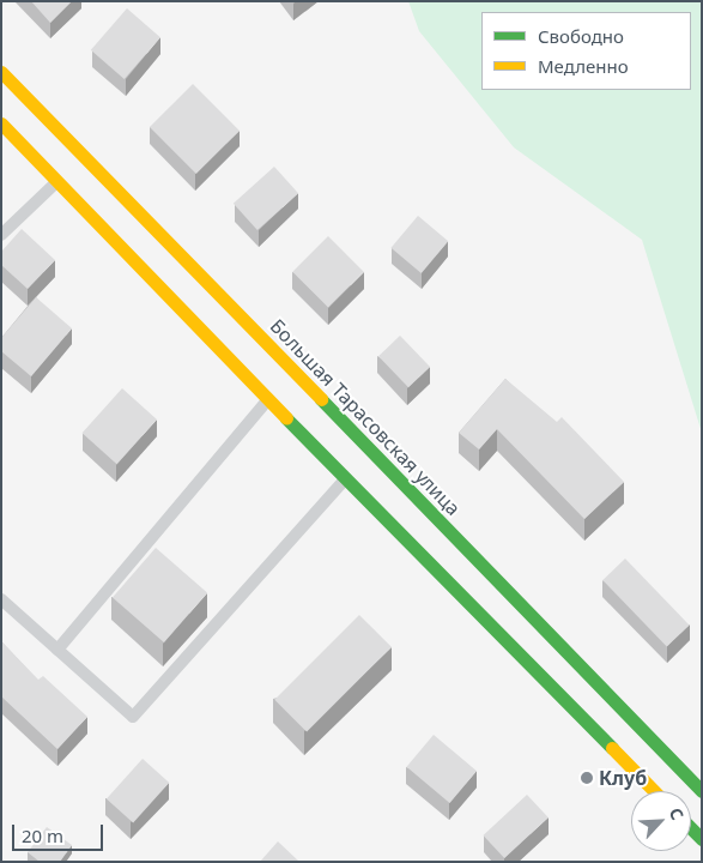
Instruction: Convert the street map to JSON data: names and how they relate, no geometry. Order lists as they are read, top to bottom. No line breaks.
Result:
{"streets":{"street":["Большая Тарасовская улица"]},"places":["Клуб"],"legend":["Свободно","Медленно"],"scale_bar":"20 m","north":"top right"}
